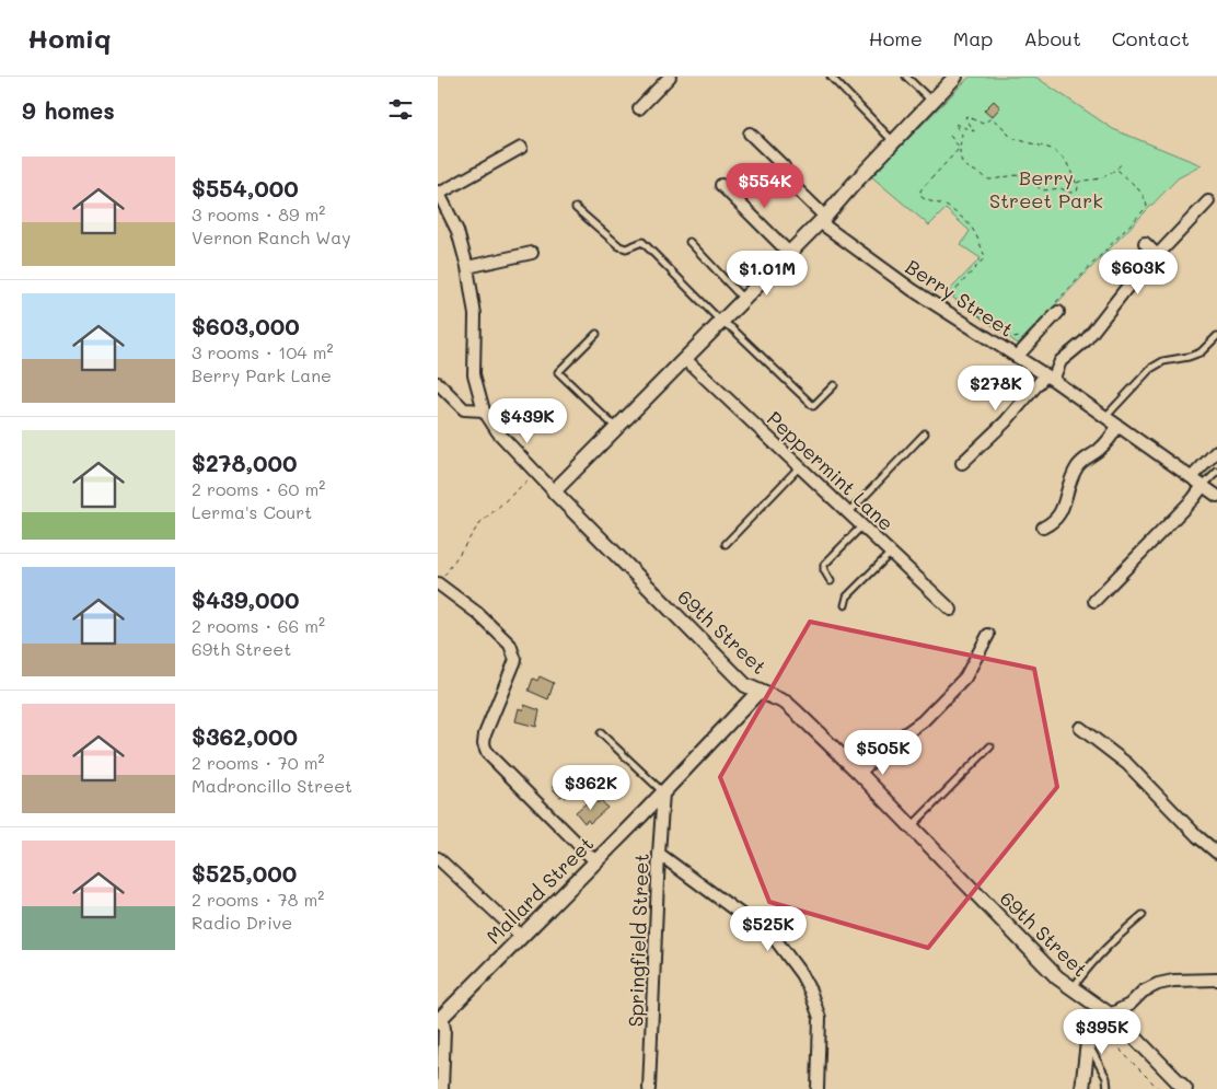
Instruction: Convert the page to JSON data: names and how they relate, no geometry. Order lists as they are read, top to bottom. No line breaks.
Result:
{"streets":{"street":["Berry Street","Peppermint Lane","69th Street","Mallard Street","Springfield Street"]},"crossings":[["69th Street","Mallard Street"],["Mallard Street","Springfield Street"]],"parks":["Berry Street Park"],"page":{"header":"Homiq","nav":["Home","Map","About","Contact"],"heading":"9 homes","list":[{"name":"$554,000","note":"3 rooms · 89 m² · Vernon Ranch Way"},{"name":"$603,000","note":"3 rooms · 104 m² · Berry Park Lane"},{"name":"$278,000","note":"2 rooms · 60 m² · Lerma's Court"},{"name":"$439,000","note":"2 rooms · 66 m² · 69th Street"},{"name":"$362,000","note":"2 rooms · 70 m² · Madroncillo Street"},{"name":"$525,000","note":"2 rooms · 78 m² · Radio Drive"}],"price":["$554K","$603K","$1.01M","$278K","$439K","$505K","$362K","$525K","$395K"]}}
